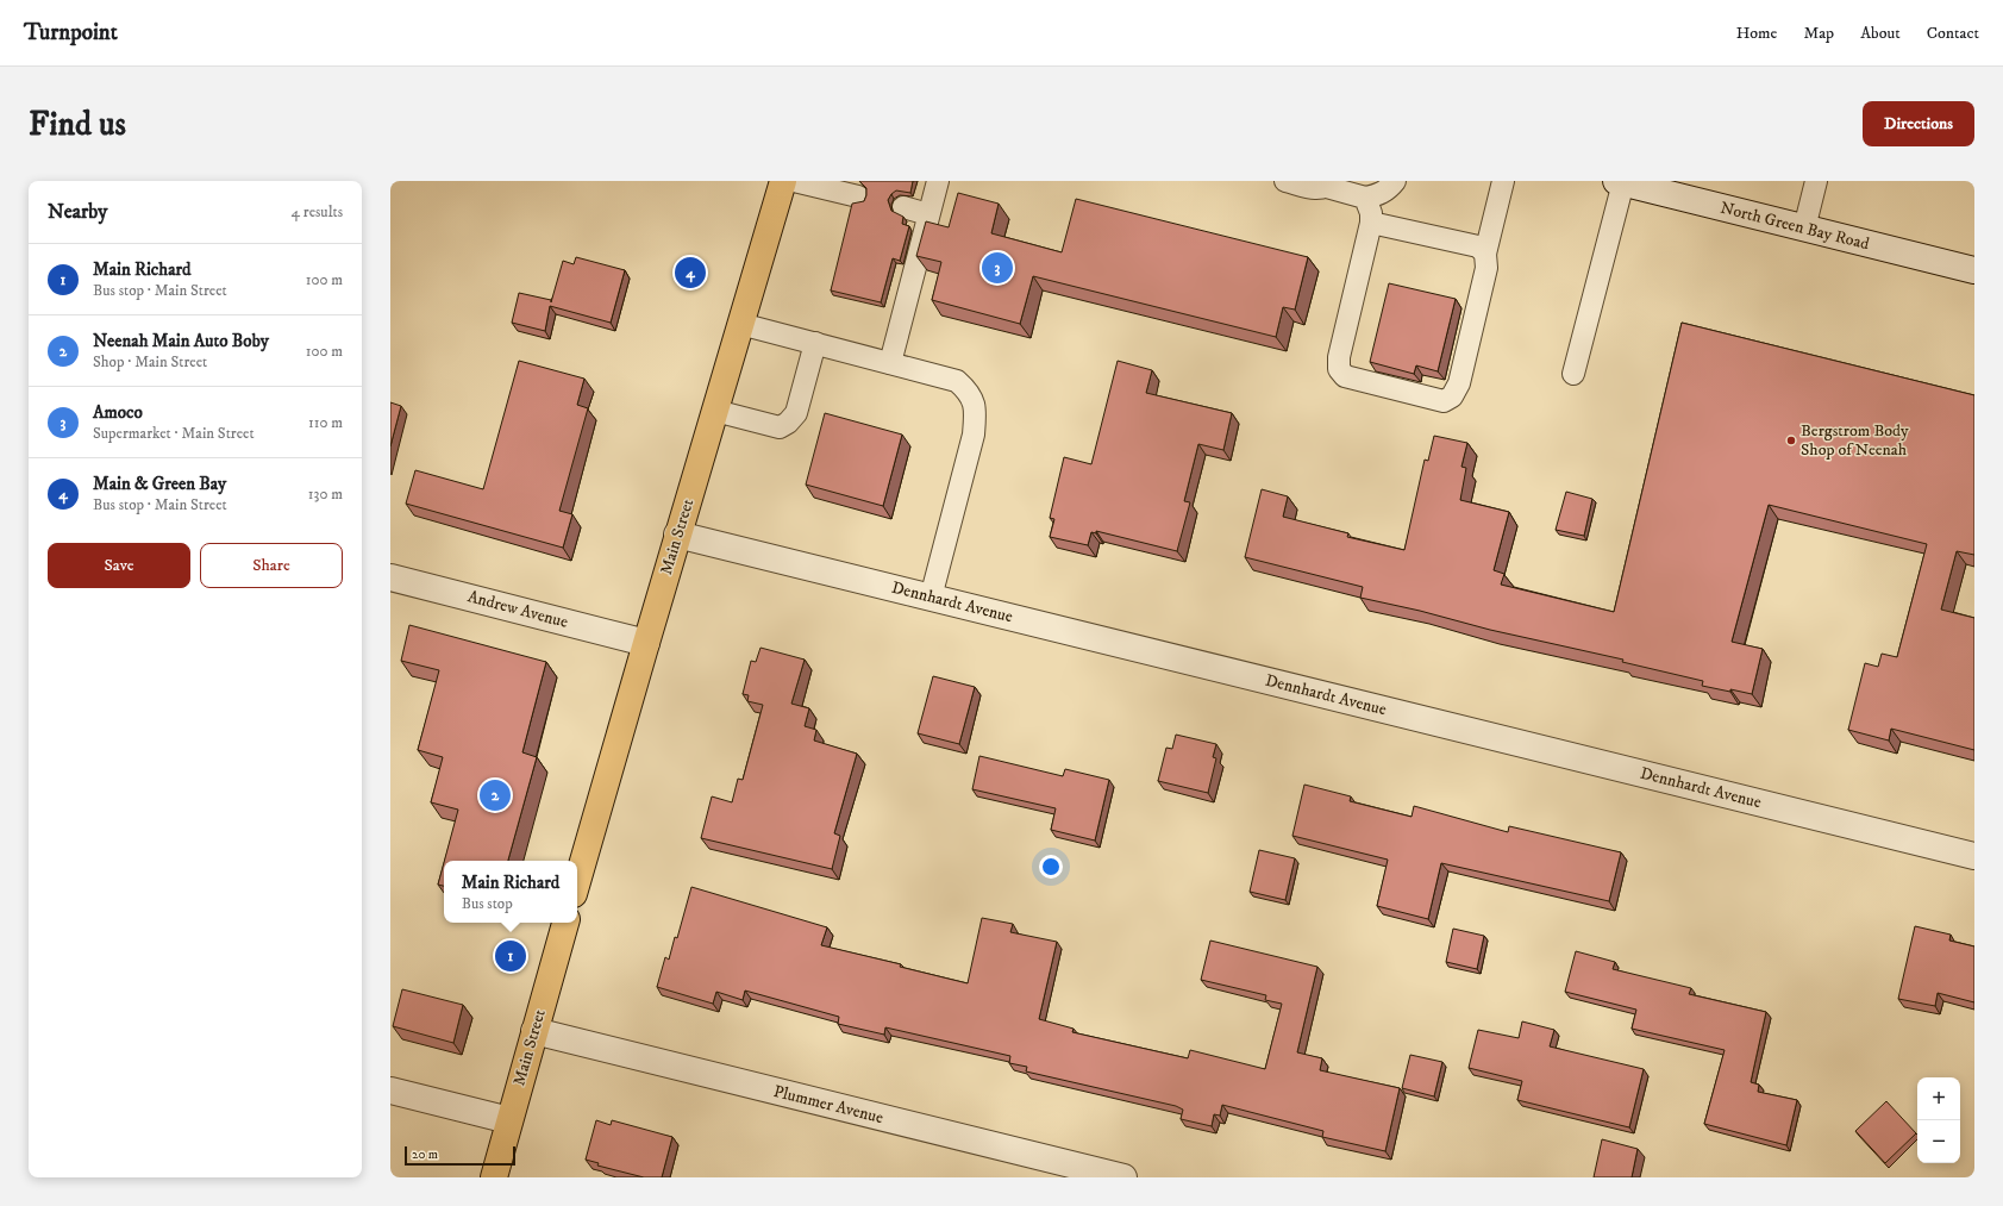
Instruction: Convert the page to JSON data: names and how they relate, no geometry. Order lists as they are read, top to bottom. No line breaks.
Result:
{"streets":{"main road":["Main Street"],"street":["North Green Bay Road","Dennhardt Avenue","Andrew Avenue","Plummer Avenue"]},"crossings":[["Main Street","Dennhardt Avenue"],["Main Street","Andrew Avenue"],["Main Street","Plummer Avenue"]],"places":["Bergstrom Body Shop of Neenah"],"scale_bar":"20 m","page":{"header":"Turnpoint","nav":["Home","Map","About","Contact"],"buttons":["Directions",["Save","Share"]],"title":"Find us","heading":["Nearby","4 results"],"list":[{"mark":"1","name":"Main Richard","note":"Bus stop · Main Street","value":"100 m"},{"mark":"2","name":"Neenah Main Auto Boby","note":"Shop · Main Street","value":"100 m"},{"mark":"3","name":"Amoco","note":"Supermarket · Main Street","value":"110 m"},{"mark":"4","name":"Main & Green Bay","note":"Bus stop · Main Street","value":"130 m"}],"pins":["3","4","2","1"],"popup":["Main Richard","Bus stop"],"map_buttons":["+","−"],"scale":"20 m"}}
